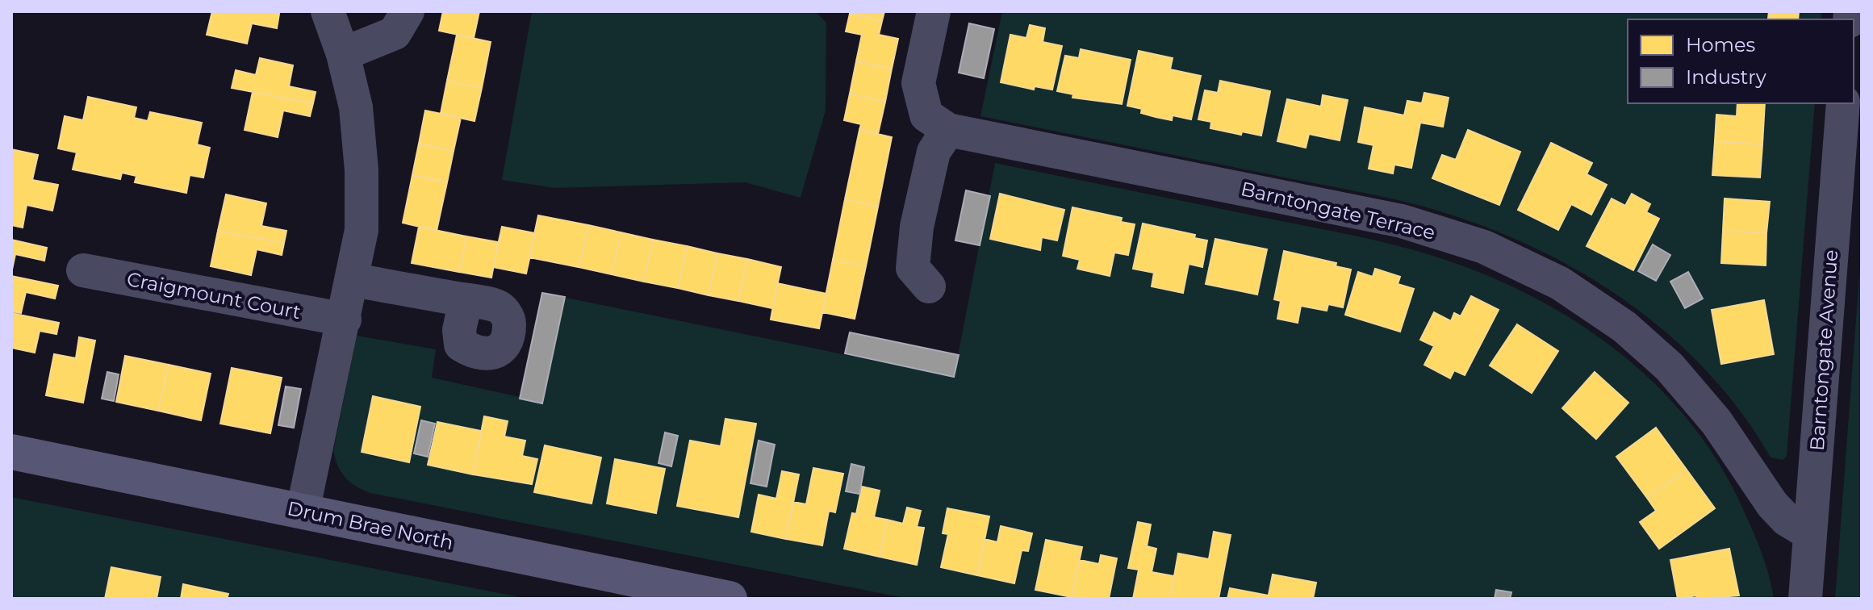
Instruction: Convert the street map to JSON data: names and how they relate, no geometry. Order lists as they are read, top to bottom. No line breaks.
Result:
{"streets":{"main road":["Drum Brae North"],"street":["Barntongate Terrace","Craigmount Court","Barntongate Avenue"]},"crossings":[["Barntongate Terrace","Barntongate Avenue"]],"legend":["Homes","Industry"]}
